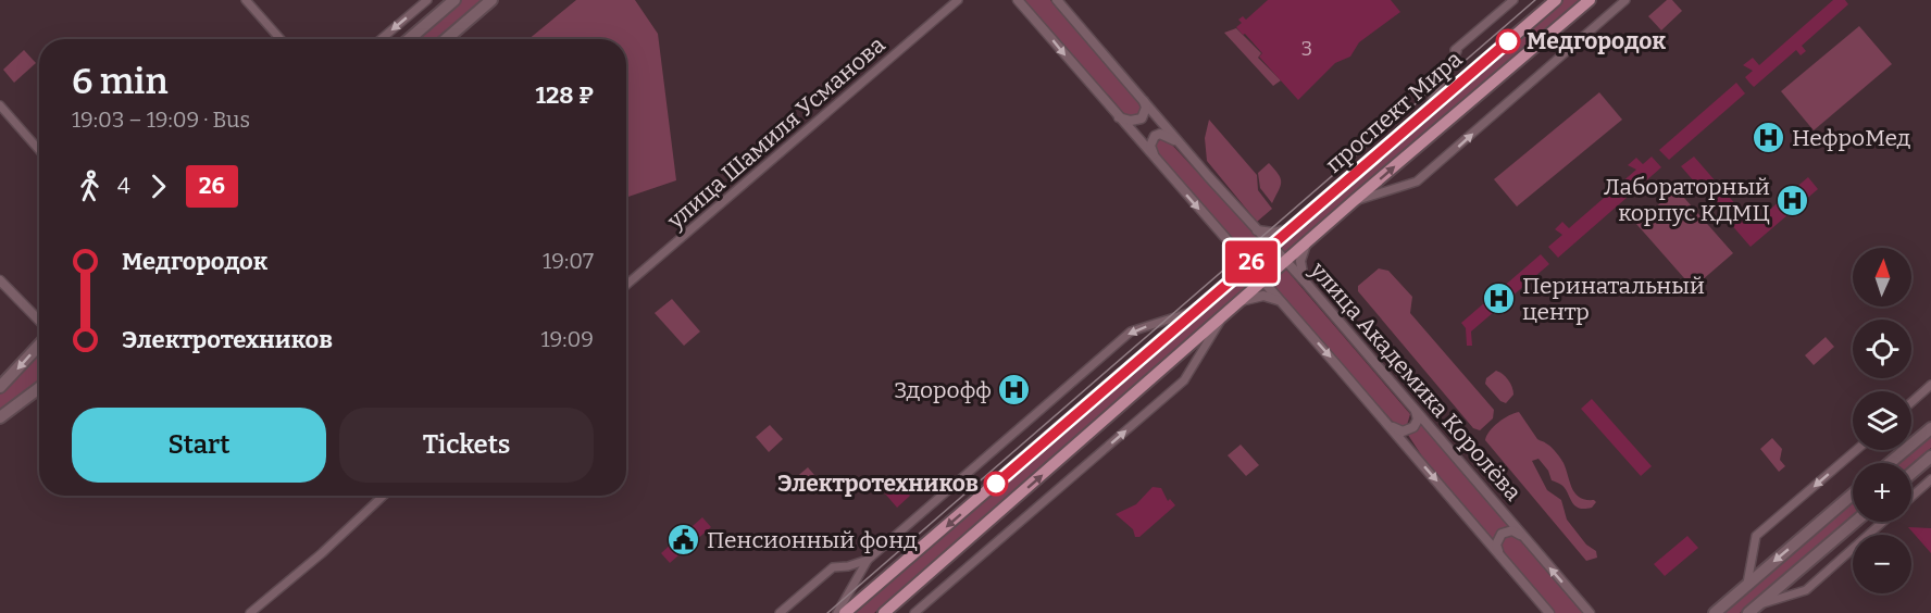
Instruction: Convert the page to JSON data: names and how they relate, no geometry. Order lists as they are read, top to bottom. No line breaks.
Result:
{"streets":{"main road":["проспект Мира"],"street":["улица Шамиля Усманова","улица Академика Королёва"]},"crossings":[["проспект Мира","улица Академика Королёва"]],"places":{"other":["Медгородок","Электротехников"],"hospital":["НефроМед","Лабораторный корпус КДМЦ","Перинатальный центр","Здорофф"],"public building":["Пенсионный фонд"]},"lines":["bus line 26"],"house_numbers":["3"],"north":"top","page":{"on_map":"26","heading":["6 min","19:03 – 19:09 · Bus","128 ₽"],"legs":["4","26"],"list":[{"name":"Медгородок","value":"19:07"},{"name":"Электротехников","value":"19:09"}],"map_buttons":["+","−"],"buttons":["Start","Tickets"]}}
